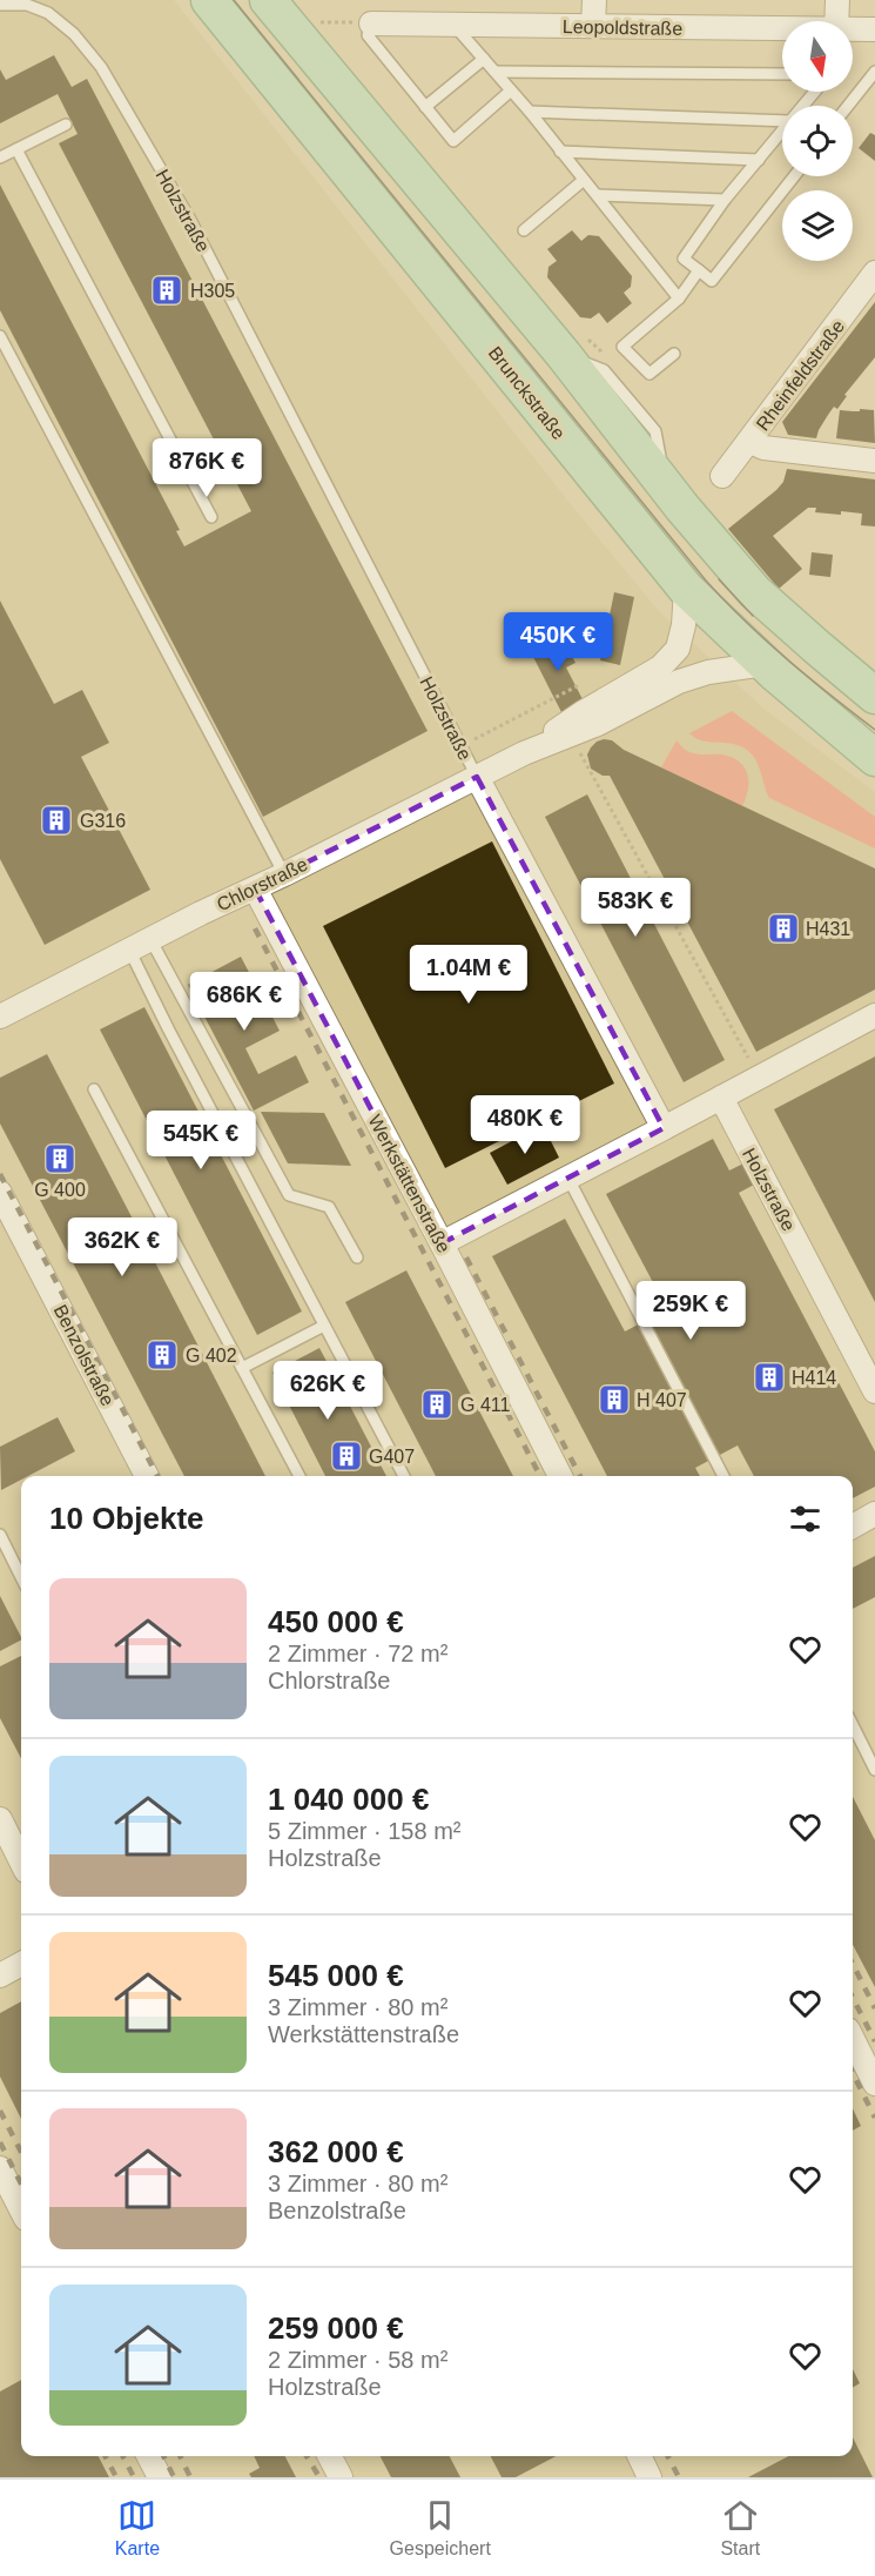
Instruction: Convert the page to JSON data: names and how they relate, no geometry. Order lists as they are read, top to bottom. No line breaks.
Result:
{"streets":{"main road":["Brunckstraße"],"street":["Leopoldstraße","Holzstraße","Rheinfeldstraße","Chlorstraße","Werkstättenstraße","Benzolstraße"]},"crossings":[["Holzstraße","Chlorstraße"],["Chlorstraße","Werkstättenstraße"]],"places":{"building":["H305","G316","H431","G 400","G 402","H414","H 407","G 411","G407"]},"north":"bottom","page":{"price":["876K €","450K €","583K €","1.04M €","686K €","480K €","545K €","362K €","259K €","626K €"],"heading":"10 Objekte","list":[{"name":"450 000 €","note":"2 Zimmer · 72 m² · Chlorstraße"},{"name":"1 040 000 €","note":"5 Zimmer · 158 m² · Holzstraße"},{"name":"545 000 €","note":"3 Zimmer · 80 m² · Werkstättenstraße"},{"name":"362 000 €","note":"3 Zimmer · 80 m² · Benzolstraße"},{"name":"259 000 €","note":"2 Zimmer · 58 m² · Holzstraße"}],"tabs":["Karte","Gespeichert","Start"]}}
